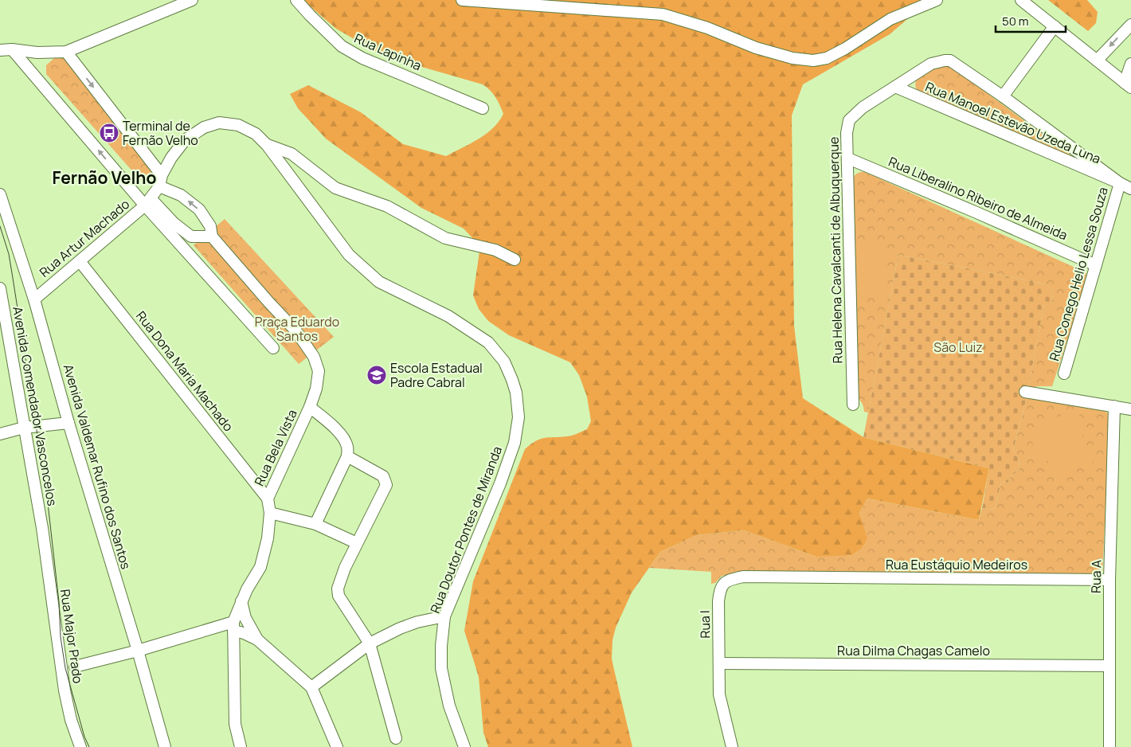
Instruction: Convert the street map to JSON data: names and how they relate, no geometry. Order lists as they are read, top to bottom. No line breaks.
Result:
{"streets":{"street":["Rua Lapinha","Rua Manoel Estevão Uzeda Luna","Rua Liberalino Ribeiro de Almeida","Rua Artur Machado","Rua Helena Cavalcanti de Albuquerque","Rua Conego Helio Lessa Souza","Rua Dona Maria Machado","Avenida Comendador Vasconcelos","Rua Bela Vista","Avenida Valdemar Rufino dos Santos","Rua Doutor Pontes de Miranda","Rua Eustáquio Medeiros","Rua A","Rua I","Rua Major Prado","Rua Dilma Chagas Camelo"]},"crossings":[["Rua Manoel Estevão Uzeda Luna","Rua Helena Cavalcanti de Albuquerque"],["Rua Manoel Estevão Uzeda Luna","Rua Conego Helio Lessa Souza"],["Rua Liberalino Ribeiro de Almeida","Rua Helena Cavalcanti de Albuquerque"],["Rua Liberalino Ribeiro de Almeida","Rua Conego Helio Lessa Souza"],["Rua Artur Machado","Rua Dona Maria Machado"],["Rua Artur Machado","Avenida Valdemar Rufino dos Santos"],["Rua Artur Machado","Rua Doutor Pontes de Miranda"],["Rua Dona Maria Machado","Rua Bela Vista"],["Avenida Comendador Vasconcelos","Rua Major Prado"],["Rua Eustáquio Medeiros","Rua A"],["Rua Eustáquio Medeiros","Rua I"],["Rua A","Rua Dilma Chagas Camelo"],["Rua I","Rua Dilma Chagas Camelo"]],"districts":["Fernão Velho"],"parks":["Praça Eduardo Santos","São Luiz"],"places":{"bus stop":["Terminal de Fernão Velho"],"school or university":["Escola Estadual Padre Cabral"]},"scale_bar":"50 m"}
